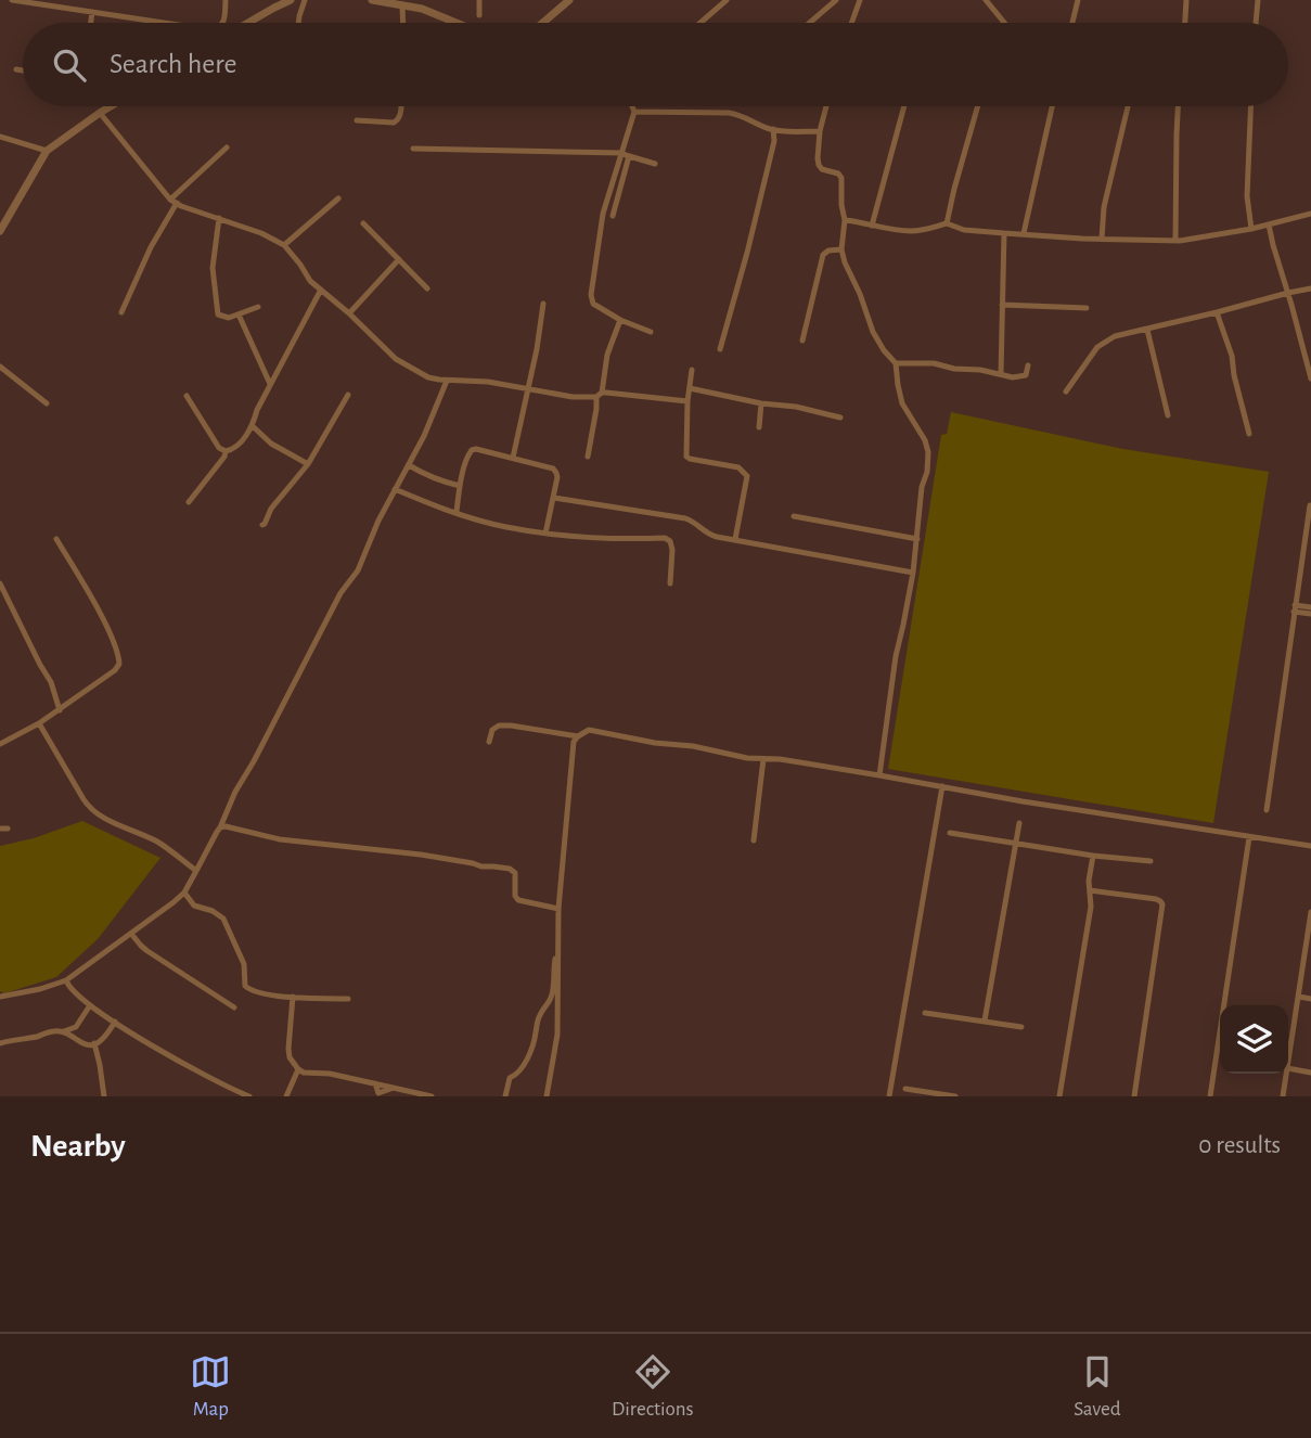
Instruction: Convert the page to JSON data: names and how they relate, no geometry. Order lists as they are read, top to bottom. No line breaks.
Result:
{"page":{"search":"Search here","heading":["Nearby","0 results"],"nav":["Map","Directions","Saved"]}}
